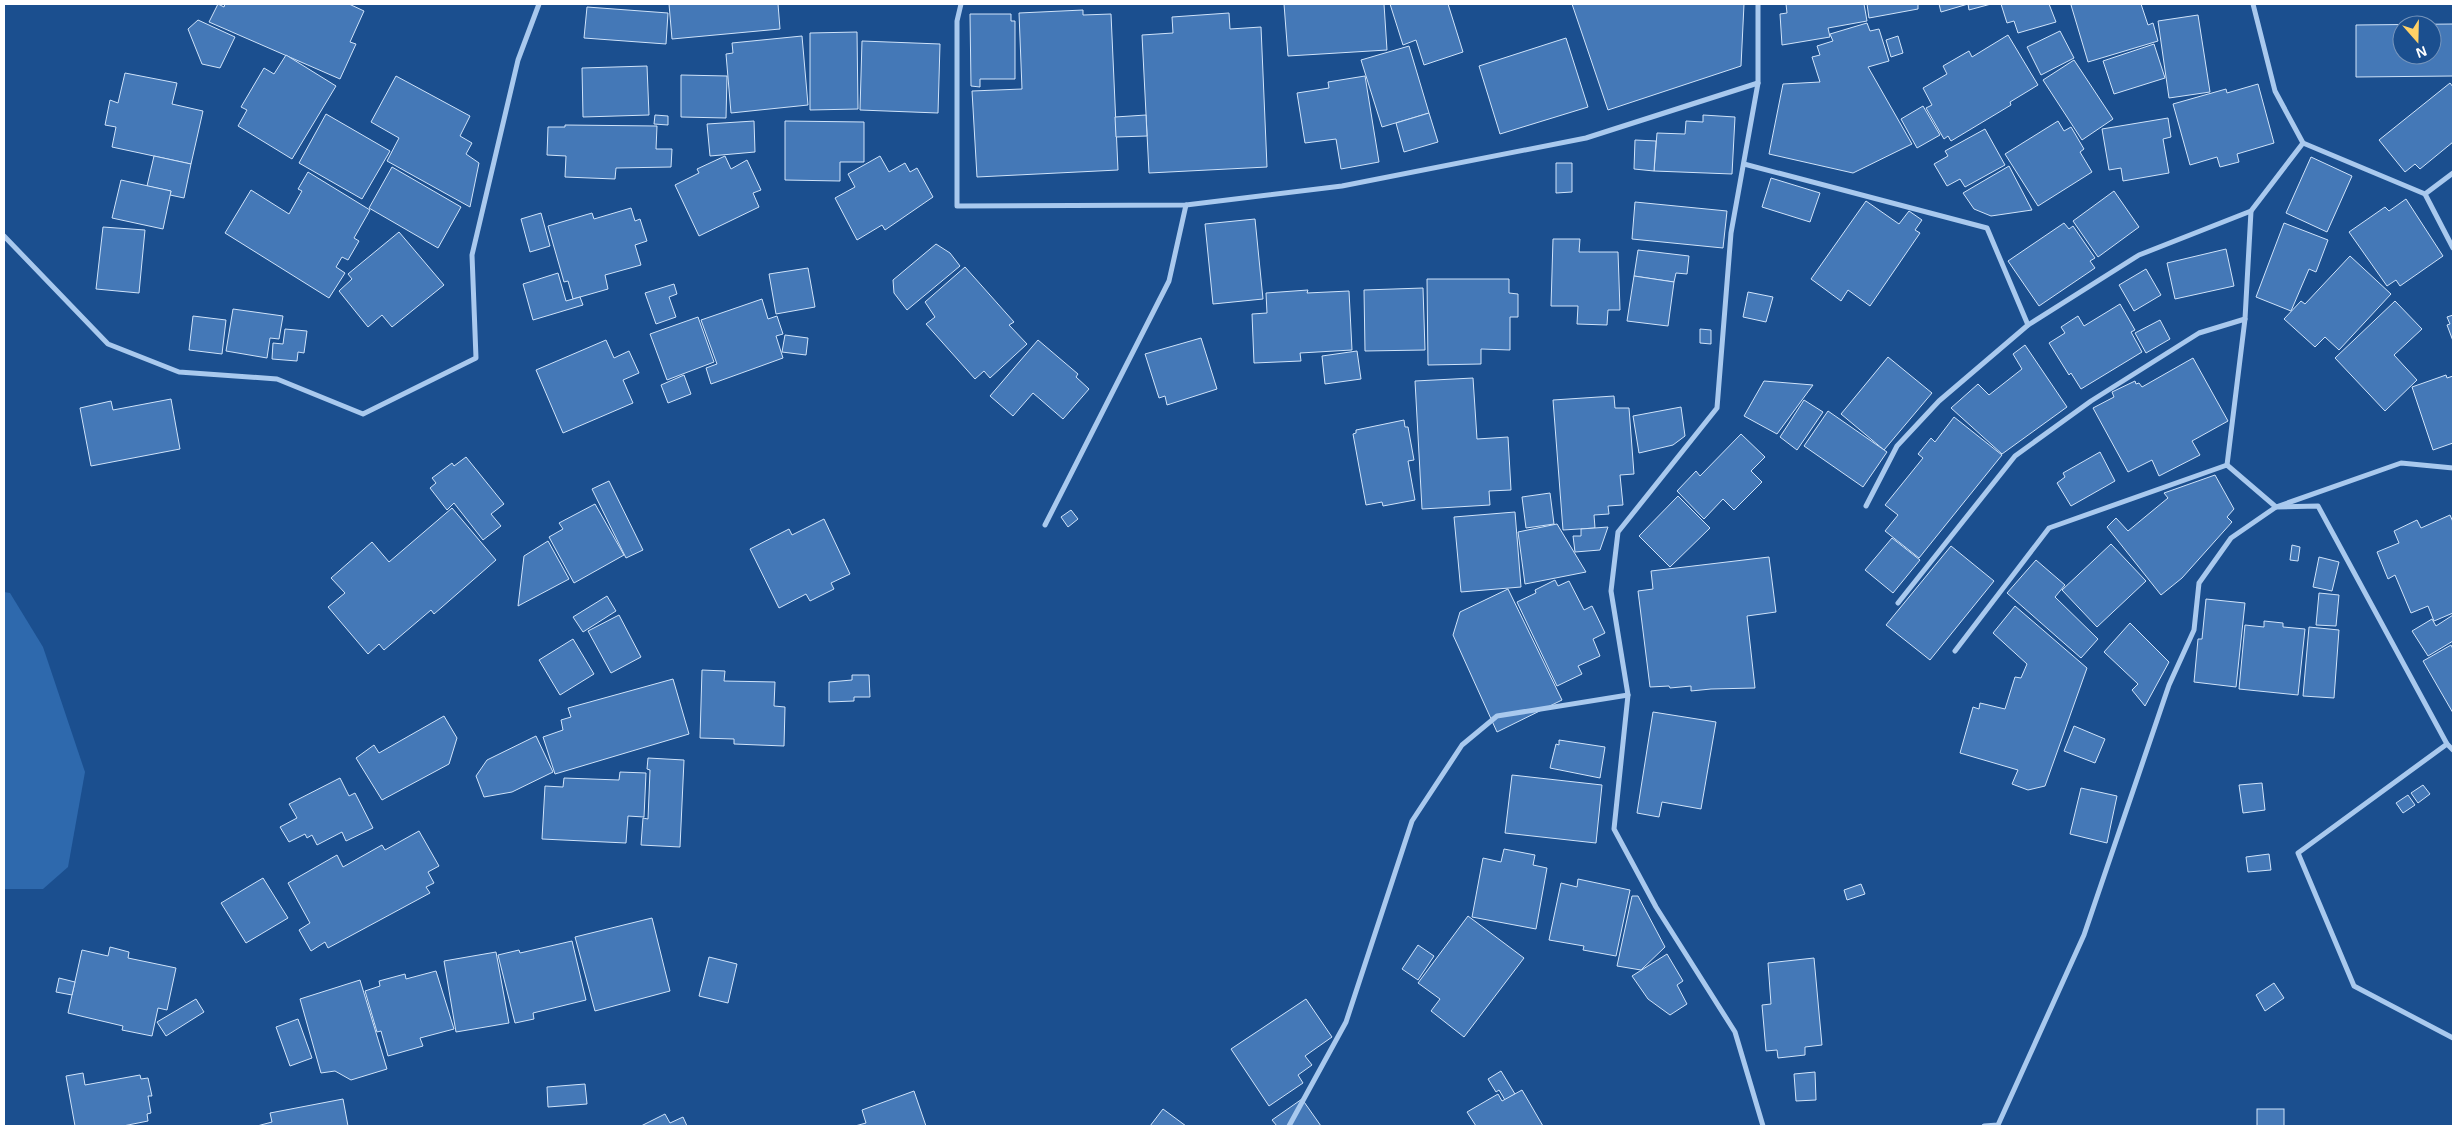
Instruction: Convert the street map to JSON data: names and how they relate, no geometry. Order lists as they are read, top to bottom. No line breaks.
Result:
{"north":"bottom"}
